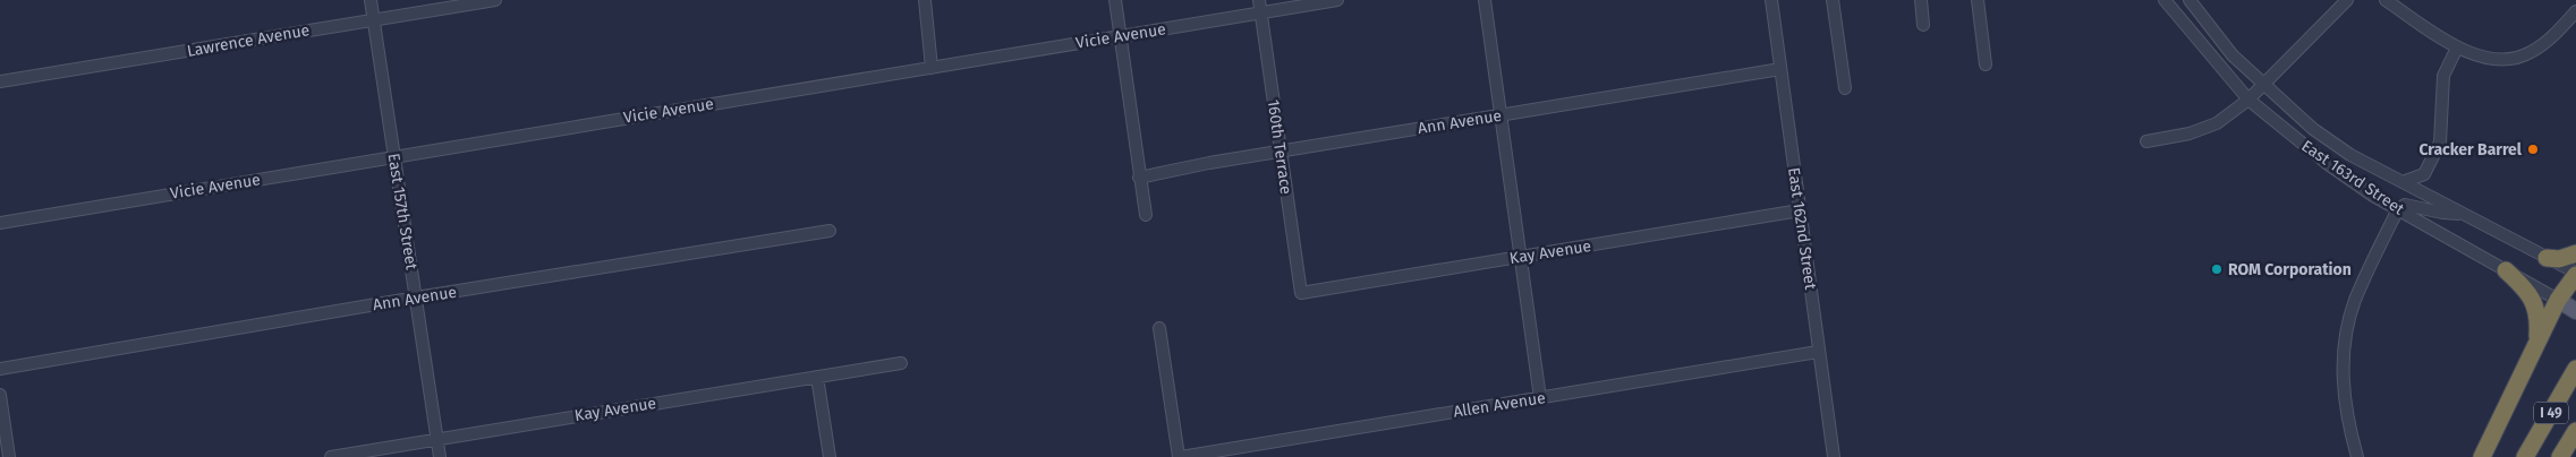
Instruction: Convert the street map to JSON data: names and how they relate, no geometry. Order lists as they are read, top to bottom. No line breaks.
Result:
{"streets":{"highway":["I 49"],"main road":["East 163rd Street"],"street":["Vicie Avenue","Lawrence Avenue","Ann Avenue","160th Terrace","East 157th Street","East 162nd Street","Kay Avenue","Allen Avenue"]},"crossings":[["Vicie Avenue","160th Terrace"],["Vicie Avenue","East 157th Street"],["Lawrence Avenue","East 157th Street"],["Ann Avenue","160th Terrace"],["Ann Avenue","East 157th Street"],["Ann Avenue","East 162nd Street"],["160th Terrace","Kay Avenue"],["East 157th Street","Kay Avenue"],["East 162nd Street","Kay Avenue"],["East 162nd Street","Allen Avenue"]],"places":["Cracker Barrel","ROM Corporation"]}
